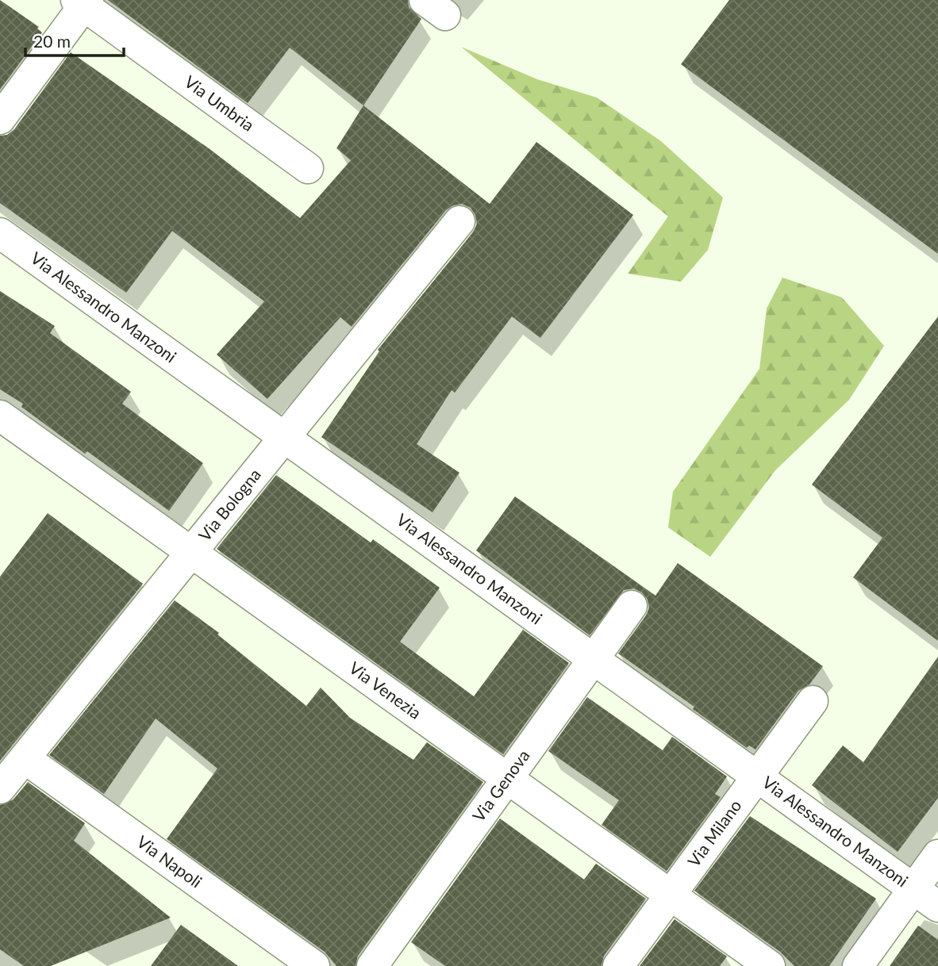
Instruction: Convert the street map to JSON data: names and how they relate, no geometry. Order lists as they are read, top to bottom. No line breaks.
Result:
{"streets":{"street":["Via Umbria","Via Alessandro Manzoni","Via Bologna","Via Venezia","Via Genova","Via Milano","Via Napoli"]},"crossings":[["Via Alessandro Manzoni","Via Bologna"],["Via Alessandro Manzoni","Via Genova"],["Via Alessandro Manzoni","Via Milano"],["Via Bologna","Via Venezia"],["Via Bologna","Via Napoli"],["Via Venezia","Via Genova"],["Via Venezia","Via Milano"]],"scale_bar":"20 m"}
